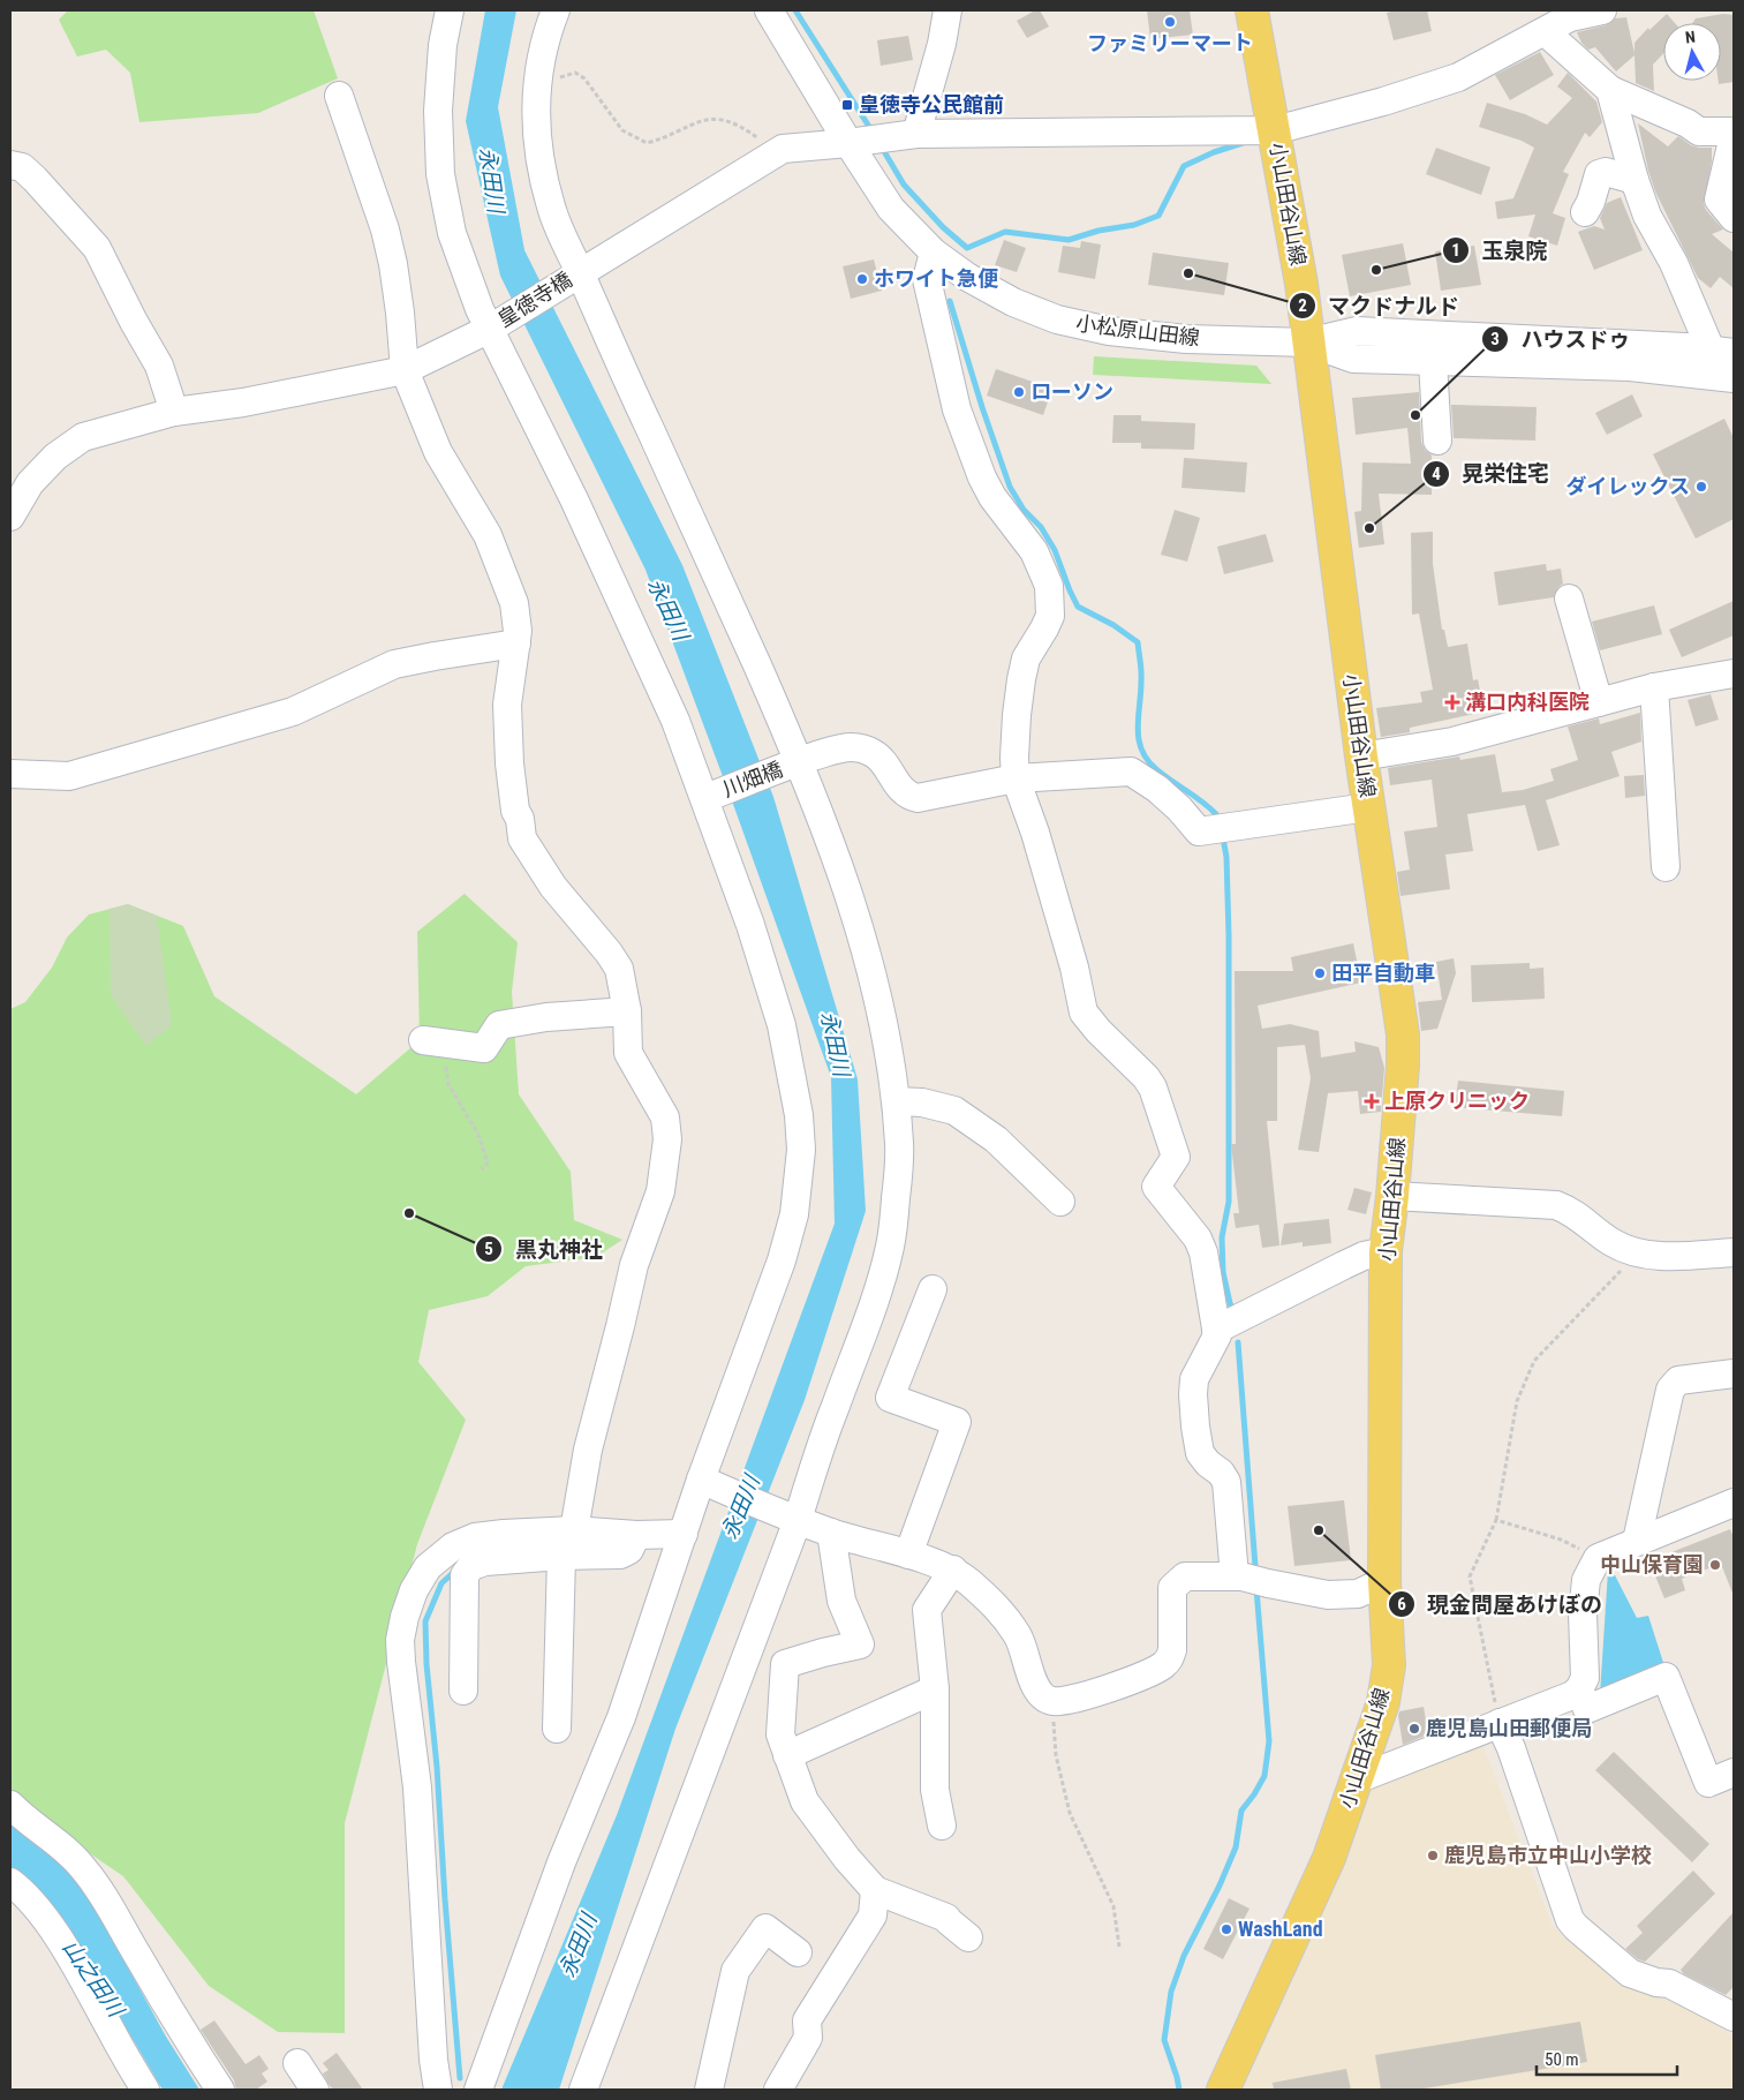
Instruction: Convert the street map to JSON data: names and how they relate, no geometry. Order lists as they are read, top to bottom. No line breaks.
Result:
{"streets":{"main road":["小山田谷山線"],"street":["皇徳寺橋","小松原山田線","川畑橋"]},"crossings":[["小山田谷山線","小松原山田線"],["小山田谷山線","川畑橋"]],"water":["永田川","山之田川"],"places":{"other":["ファミリーマート","玉泉院","マクドナルド","ホワイト急便","ローソン","ハウスドゥ","ダイレックス","晃栄住宅","田平自動車","黒丸神社","現金問屋あけぼの","中山保育園","鹿児島山田郵便局","鹿児島市立中山小学校","WashLand"],"transit":["皇徳寺公民館前"],"health":["溝口内科医院","上原クリニック"]},"scale_bar":"50 m","north":"top"}
